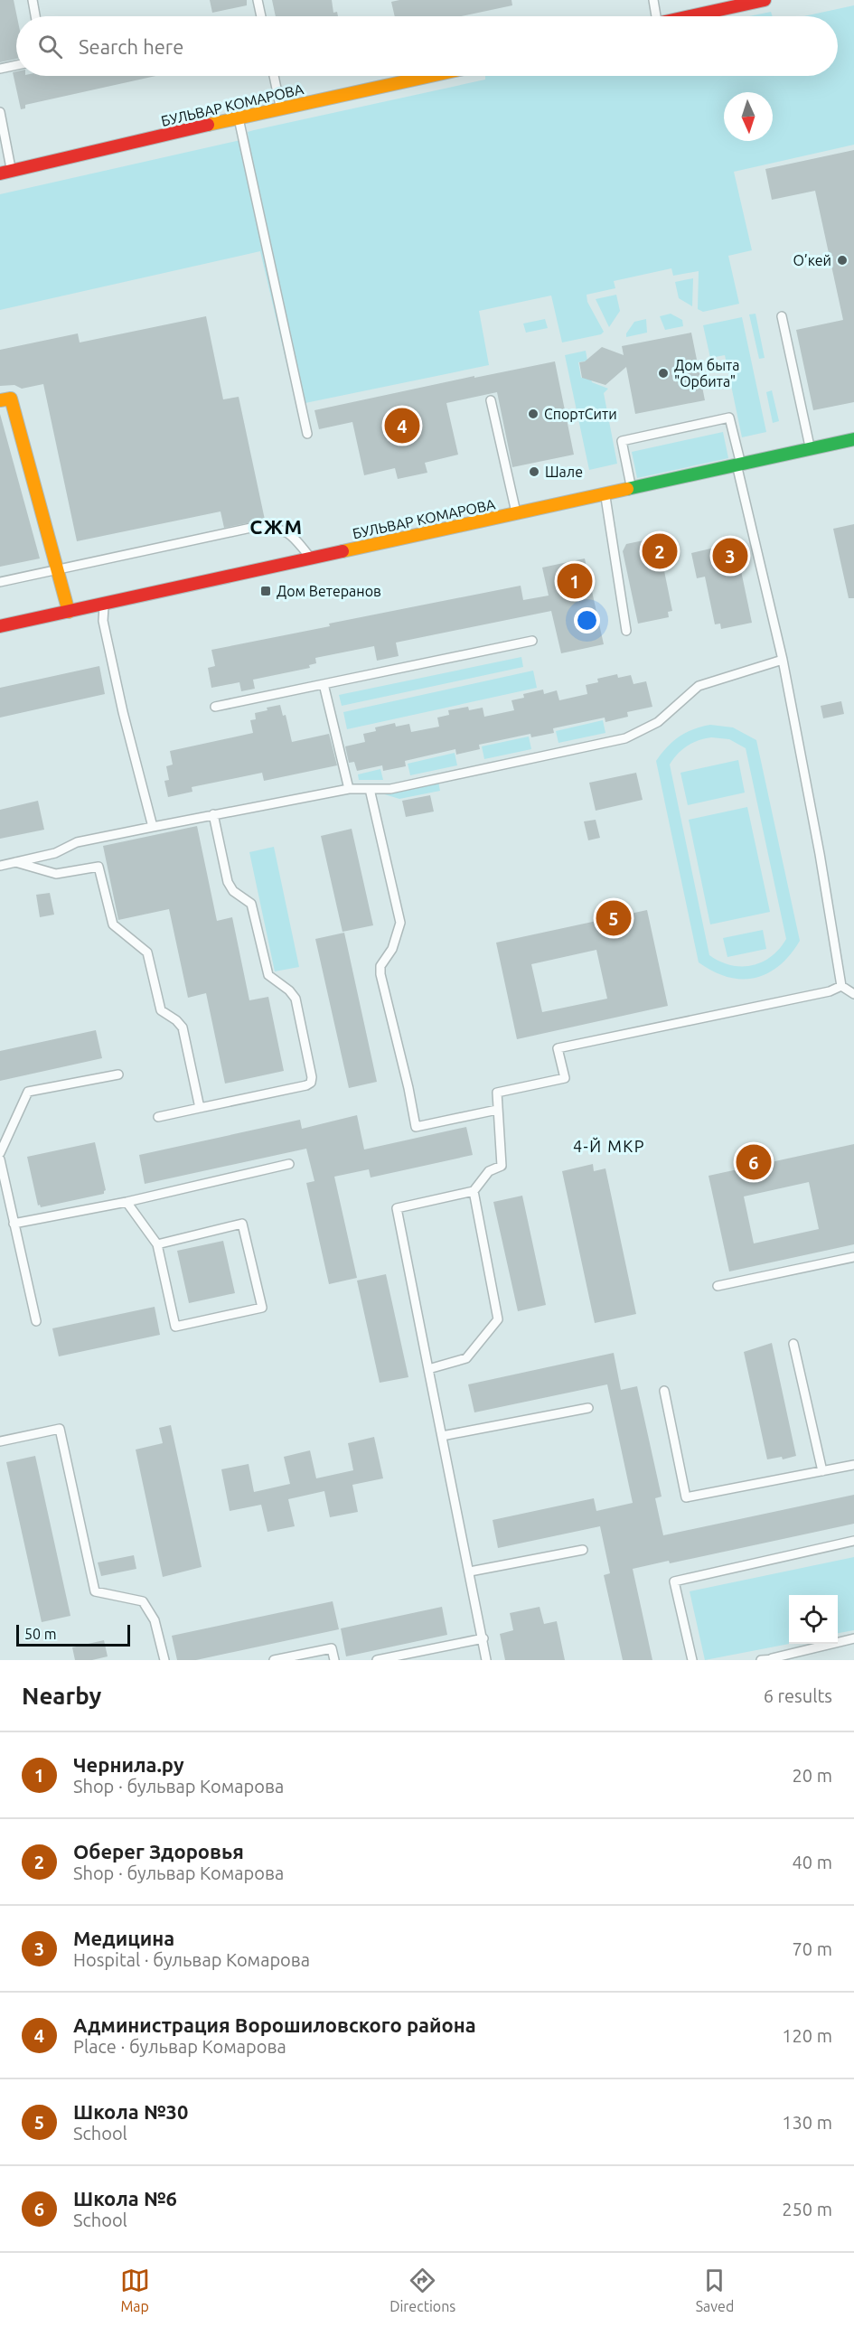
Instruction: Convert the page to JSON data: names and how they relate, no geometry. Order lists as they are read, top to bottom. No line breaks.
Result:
{"streets":{"street":["БУЛЬВАР КОМАРОВА"]},"districts":["СЖМ","4-Й МКР"],"places":{"other":["О’кей","Дом быта \"Орбита\"","СпортСити","Шале"],"transit":["Дом Ветеранов"]},"scale_bar":"50 m","north":"bottom","page":{"search":"Search here","pins":["4","2","3","1","5","6"],"scale":"50 m","heading":["Nearby","6 results"],"list":[{"mark":"1","name":"Чернила.ру","note":"Shop · бульвар Комарова","value":"20 m"},{"mark":"2","name":"Оберег Здоровья","note":"Shop · бульвар Комарова","value":"40 m"},{"mark":"3","name":"Медицина","note":"Hospital · бульвар Комарова","value":"70 m"},{"mark":"4","name":"Администрация Ворошиловского района","note":"Place · бульвар Комарова","value":"120 m"},{"mark":"5","name":"Школа №30","note":"School","value":"130 m"},{"mark":"6","name":"Школа №6","note":"School","value":"250 m"}],"nav":["Map","Directions","Saved"]}}
